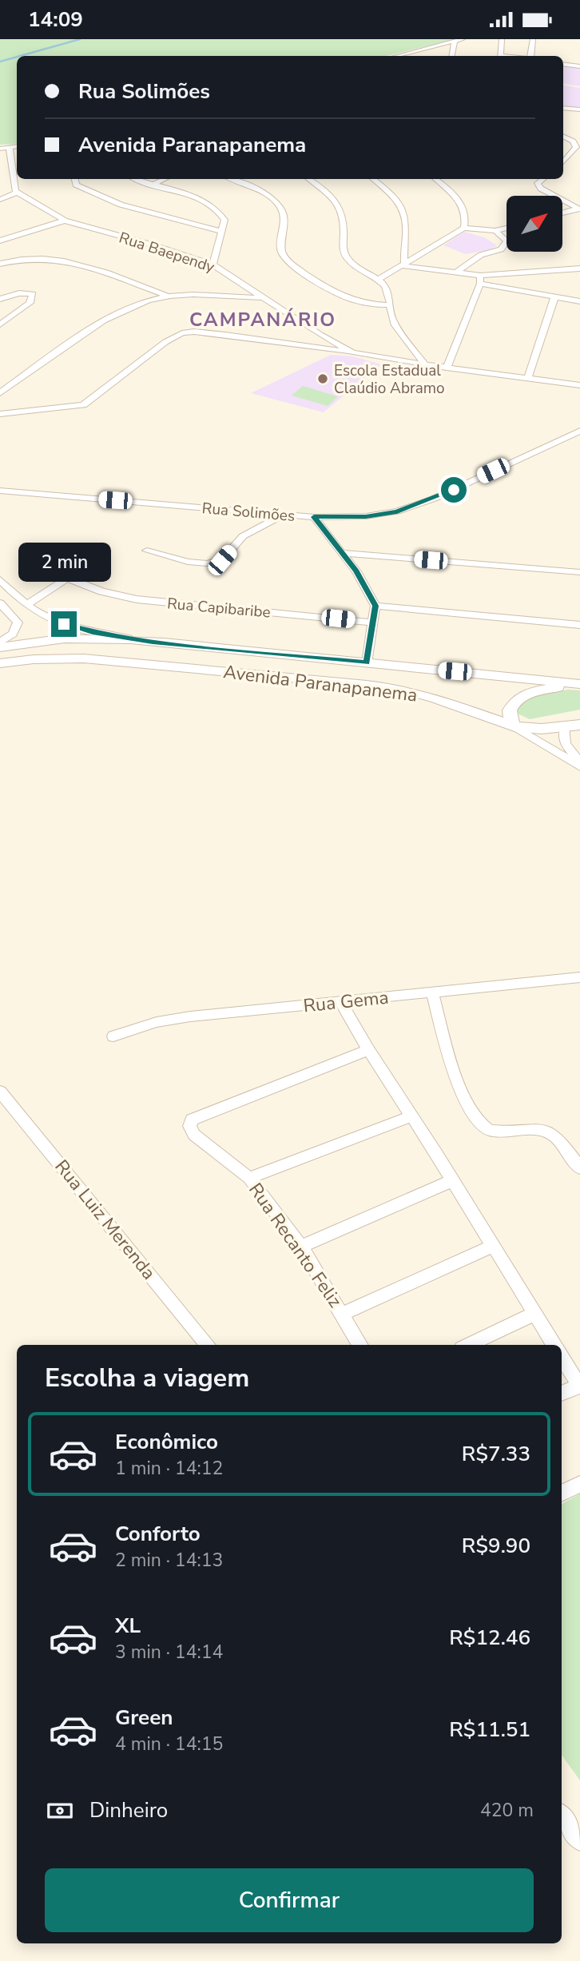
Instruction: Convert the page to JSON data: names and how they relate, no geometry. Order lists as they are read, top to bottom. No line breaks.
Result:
{"streets":{"street":["Rua Baependy","Rua Solimões","Rua Capibaribe","Avenida Paranapanema","Rua Gema","Rua Luiz Merenda","Rua Recanto Feliz"]},"crossings":[["Rua Capibaribe","Avenida Paranapanema"]],"districts":["CAMPANÁRIO"],"places":["Escola Estadual Claúdio Abramo"],"north":"top right","page":{"status":"14:09","banner":["Rua Solimões","Avenida Paranapanema"],"bubble":"2 min","heading":"Escolha a viagem","list":[{"name":"Econômico","note":"1 min · 14:12","value":"R$7.33"},{"name":"Conforto","note":"2 min · 14:13","value":"R$9.90"},{"name":"XL","note":"3 min · 14:14","value":"R$12.46"},{"name":"Green","note":"4 min · 14:15","value":"R$11.51"}],"pay":["Dinheiro","420 m"],"buttons":"Confirmar"}}
